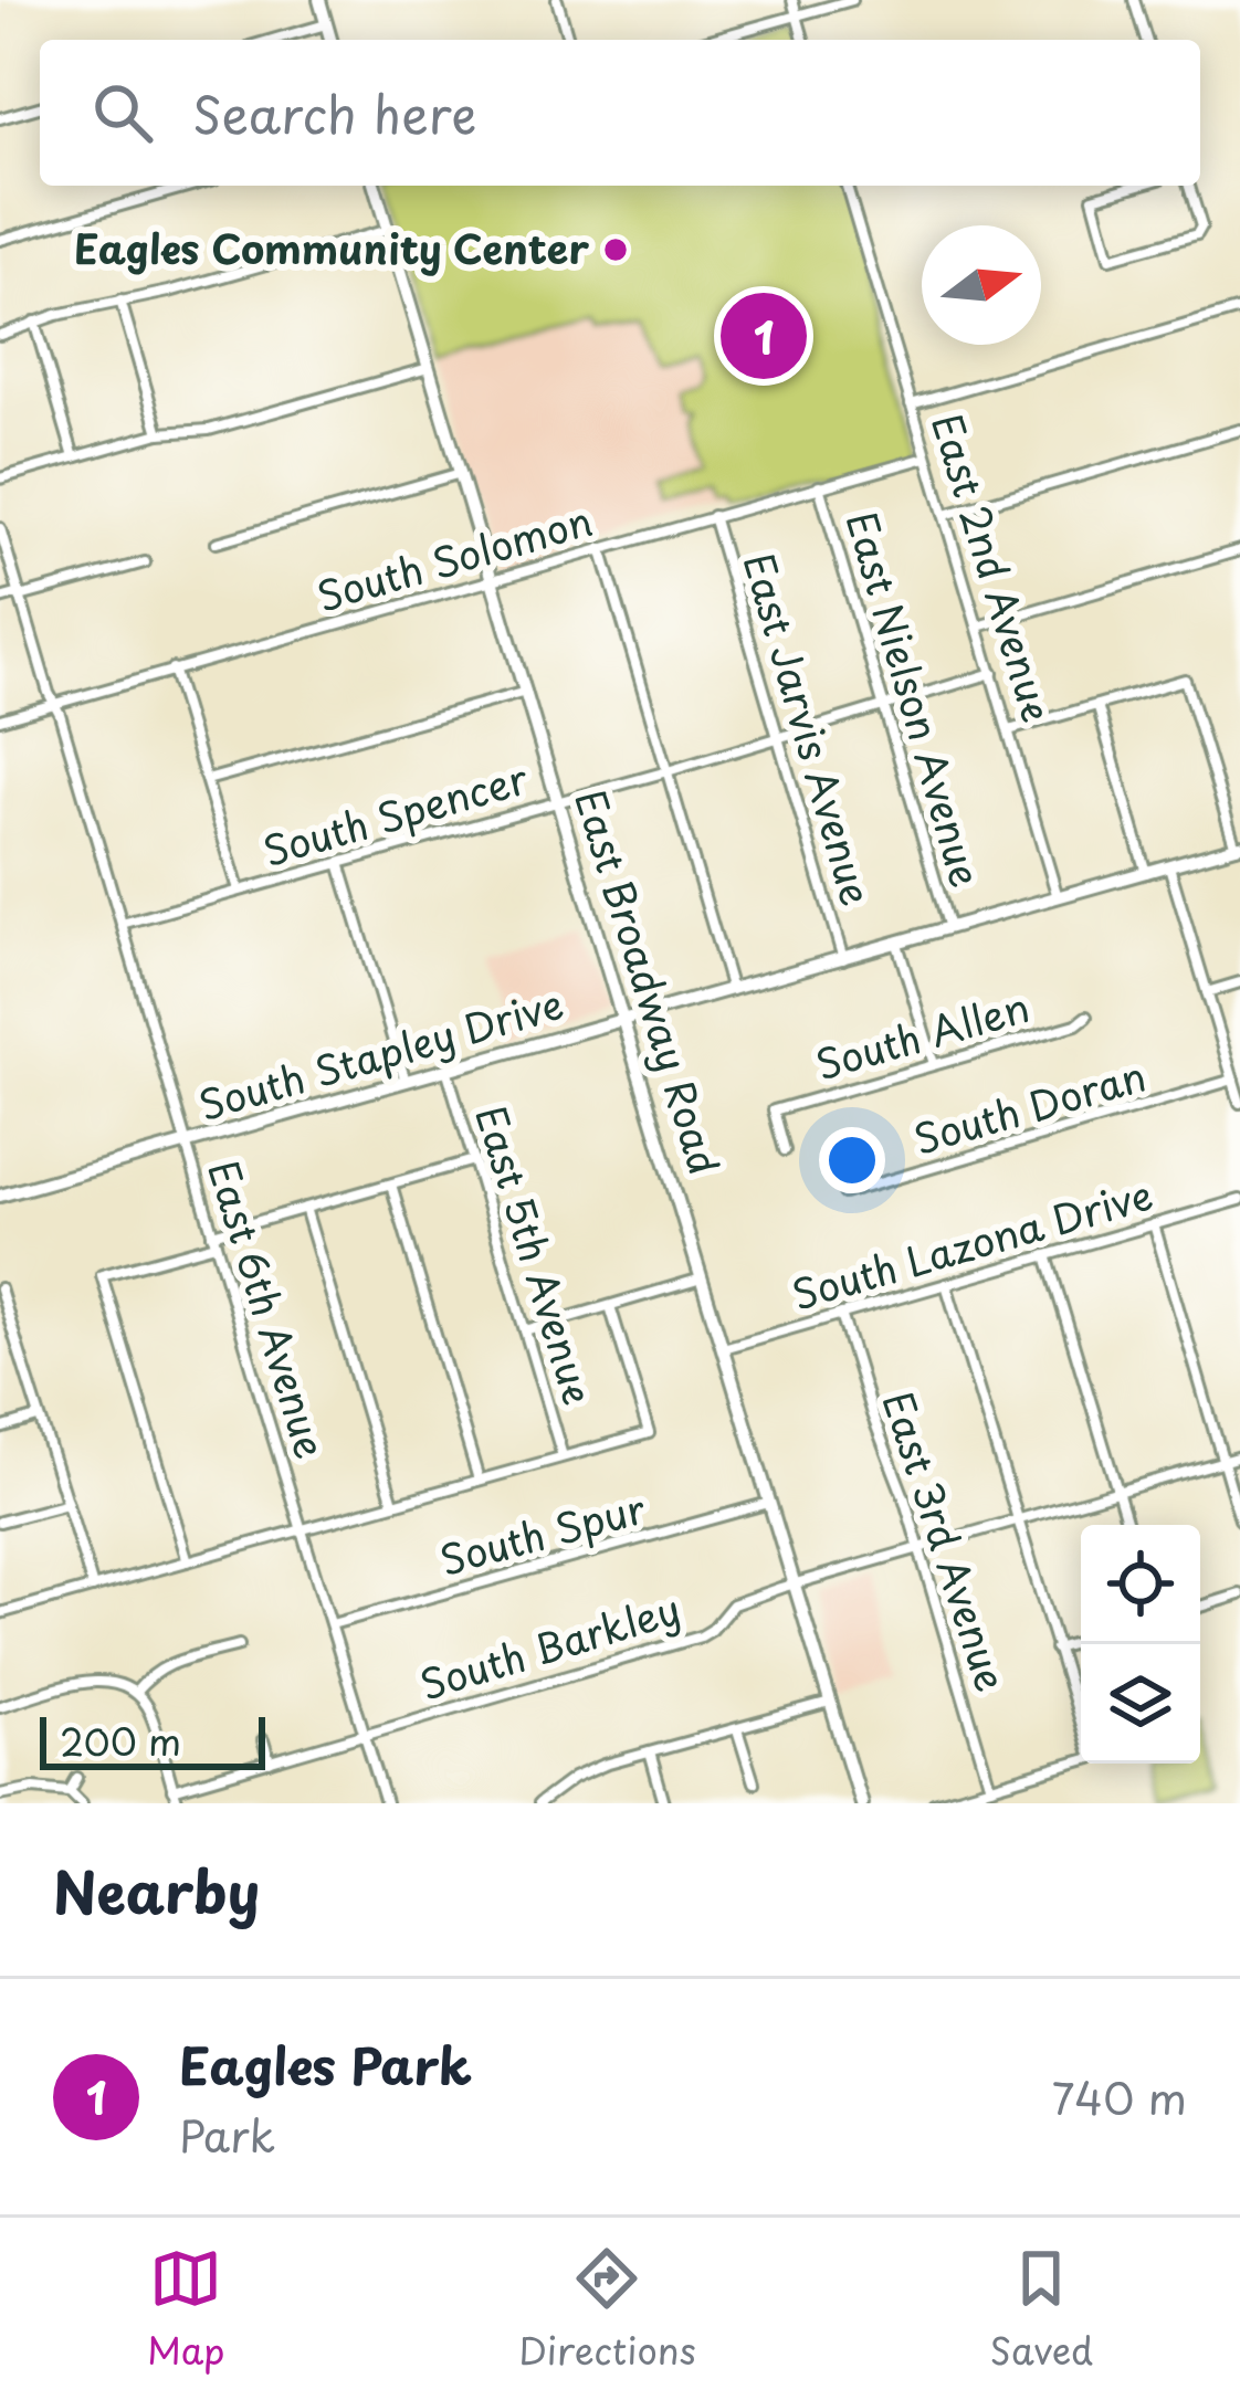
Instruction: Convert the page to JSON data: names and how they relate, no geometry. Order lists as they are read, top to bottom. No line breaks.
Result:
{"streets":{"main road":["East Broadway Road","South Stapley Drive"],"street":["South Solomon","East 2nd Avenue","East Nielson Avenue","East Jarvis Avenue","South Spencer","South Allen","South Doran","South Lazona Drive","East 5th Avenue","East 6th Avenue","South Spur","East 3rd Avenue","South Barkley"]},"crossings":[["South Solomon","East 2nd Avenue"],["South Solomon","East Nielson Avenue"],["South Solomon","East Jarvis Avenue"],["South Solomon","East Broadway Road"],["South Solomon","East 6th Avenue"],["East 2nd Avenue","South Spencer"],["East 2nd Avenue","South Stapley Drive"],["East Nielson Avenue","South Spencer"],["East Nielson Avenue","South Stapley Drive"],["East Jarvis Avenue","South Spencer"],["East Jarvis Avenue","South Allen"],["East Jarvis Avenue","South Stapley Drive"],["South Spencer","East Broadway Road"],["South Spencer","East 6th Avenue"],["East Broadway Road","South Stapley Drive"],["East Broadway Road","South Lazona Drive"],["East Broadway Road","South Spur"],["East Broadway Road","South Barkley"],["South Stapley Drive","East 5th Avenue"],["South Stapley Drive","East 6th Avenue"],["South Lazona Drive","East 3rd Avenue"],["East 6th Avenue","South Spur"],["East 6th Avenue","South Barkley"],["East 3rd Avenue","South Barkley"]],"places":["Eagles Community Center"],"scale_bar":"200 m","north":"right","page":{"search":"Search here","pins":"1","scale":"200 m","heading":"Nearby","list":[{"mark":"1","name":"Eagles Park","note":"Park","value":"740 m"}],"nav":["Map","Directions","Saved"]}}
